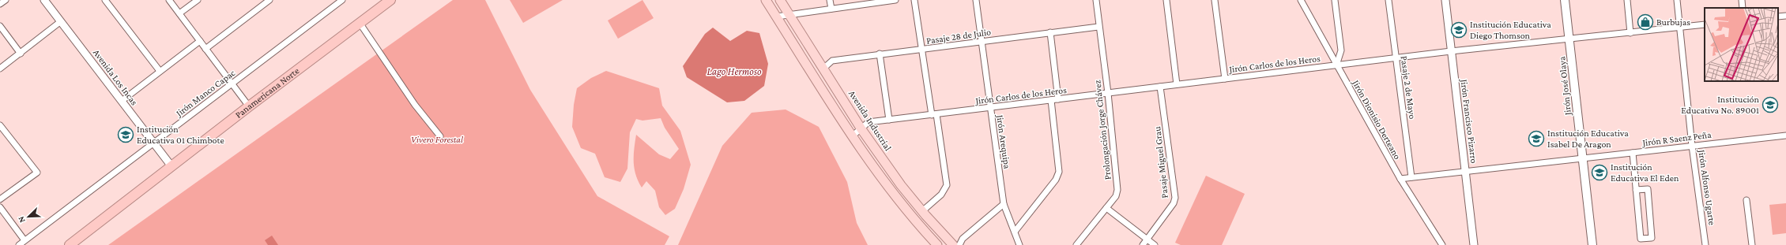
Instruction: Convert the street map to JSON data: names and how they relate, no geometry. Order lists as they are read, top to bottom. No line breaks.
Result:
{"streets":{"highway":["Panamericana Norte"],"main road":["Jirón José Olaya","Avenida Industrial"],"street":["Pasaje 28 de Julio","Jirón Carlos de los Heros","Avenida Los Incas","Pasaje 2 de Mayo","Jirón Manco Capac","Jirón Dionisio Derteano","Jirón Francisco Pizarro","Prolongación Jorge Chávez","Jirón R Saenz Peña","Jirón Arequipa","Pasaje Miguel Grau","Jirón Alfonso Ugarte"]},"crossings":[["Pasaje 28 de Julio","Avenida Industrial"],["Pasaje 28 de Julio","Prolongación Jorge Chávez"],["Pasaje 28 de Julio","Jirón Arequipa"],["Jirón Carlos de los Heros","Jirón José Olaya"],["Jirón Carlos de los Heros","Pasaje 2 de Mayo"],["Jirón Carlos de los Heros","Jirón Dionisio Derteano"],["Jirón Carlos de los Heros","Avenida Industrial"],["Jirón Carlos de los Heros","Jirón Francisco Pizarro"],["Jirón Carlos de los Heros","Prolongación Jorge Chávez"],["Jirón Carlos de los Heros","Jirón Arequipa"],["Jirón Carlos de los Heros","Pasaje Miguel Grau"],["Jirón Carlos de los Heros","Jirón Alfonso Ugarte"],["Avenida Los Incas","Jirón Manco Capac"],["Avenida Los Incas","Panamericana Norte"],["Jirón José Olaya","Jirón R Saenz Peña"],["Pasaje 2 de Mayo","Jirón R Saenz Peña"],["Jirón Dionisio Derteano","Jirón R Saenz Peña"],["Jirón Francisco Pizarro","Jirón R Saenz Peña"],["Jirón R Saenz Peña","Jirón Alfonso Ugarte"]],"water":["Lago Hermoso"],"parks":["Vivero Forestal"],"places":{"shop":["Burbujas"],"school or university":["Institución Educativa Diego Thomson","Institución Educativa No. 89001","Institución Educativa 01 Chimbote","Institución Educativa Isabel De Aragon","Institución Educativa El Eden"]},"north":"bottom left"}
